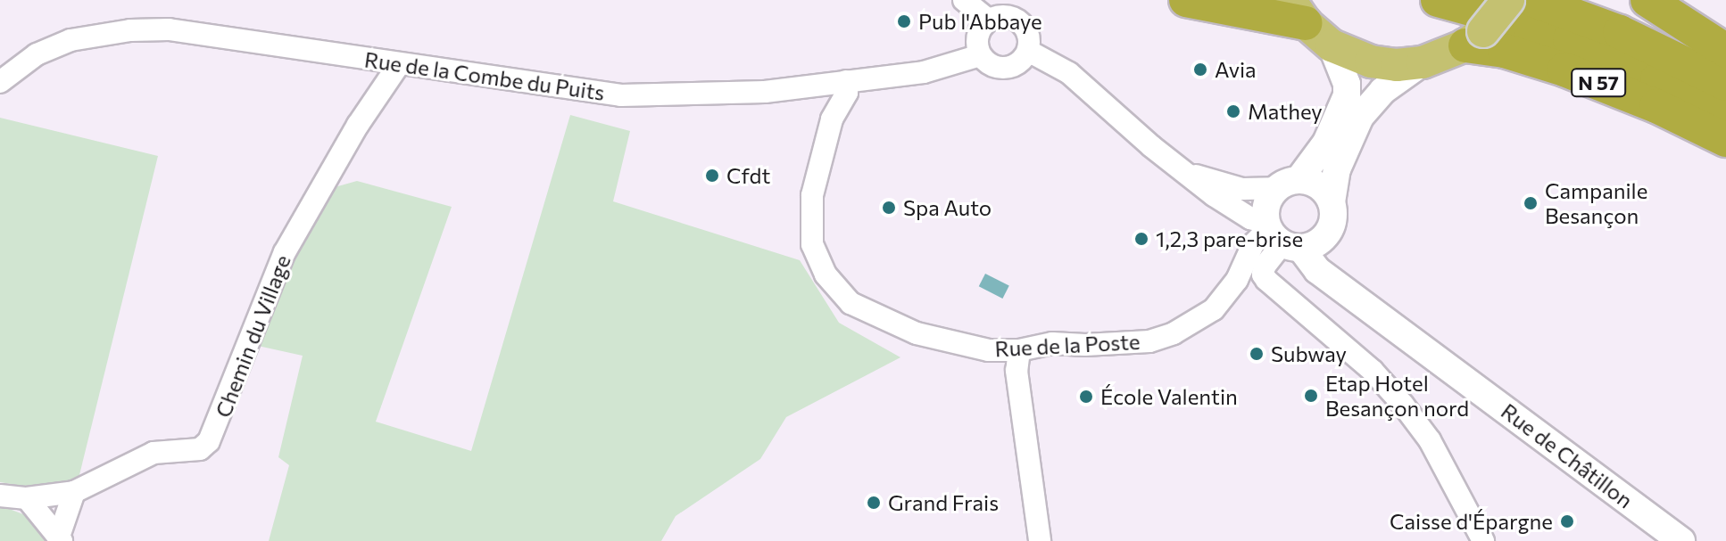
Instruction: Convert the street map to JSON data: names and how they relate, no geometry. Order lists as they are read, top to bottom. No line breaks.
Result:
{"streets":{"highway":["N 57"],"street":["Rue de la Combe du Puits","Chemin du Village","Rue de la Poste","Rue de Châtillon"]},"crossings":[["Rue de la Combe du Puits","Chemin du Village"],["Rue de la Combe du Puits","Rue de la Poste"],["N 57","Rue de la Poste"],["N 57","Rue de Châtillon"],["Rue de la Poste","Rue de Châtillon"]],"places":["Pub l'Abbaye","Avia","Mathey","Cfdt","Campanile Besançon","Spa Auto","1,2,3 pare-brise","Subway","Etap Hotel Besançon nord","École Valentin","Grand Frais","Caisse d'Épargne"]}
